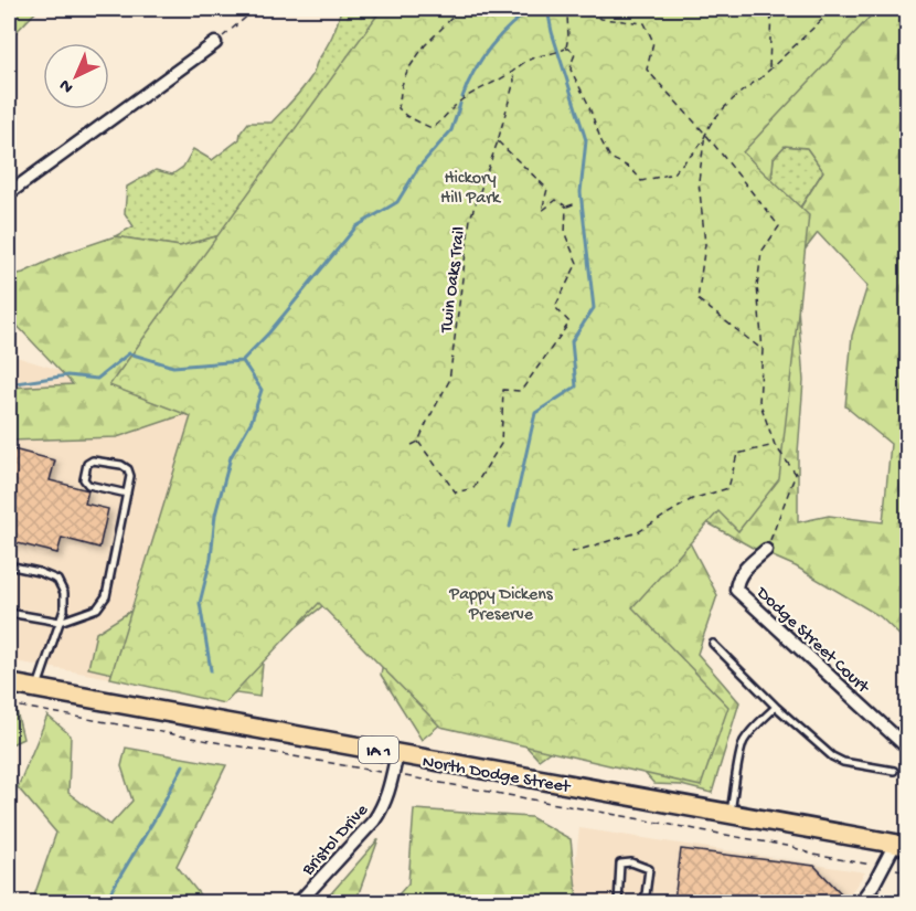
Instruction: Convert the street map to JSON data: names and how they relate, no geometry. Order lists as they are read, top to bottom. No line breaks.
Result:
{"streets":{"main road":["IA 1","North Dodge Street"],"street":["Dodge Street Court","Bristol Drive"],"path":["Twin Oaks Trail"]},"crossings":[["North Dodge Street","Bristol Drive"]],"parks":["Hickory Hill Park","Pappy Dickens Preserve"],"north":"bottom left"}
